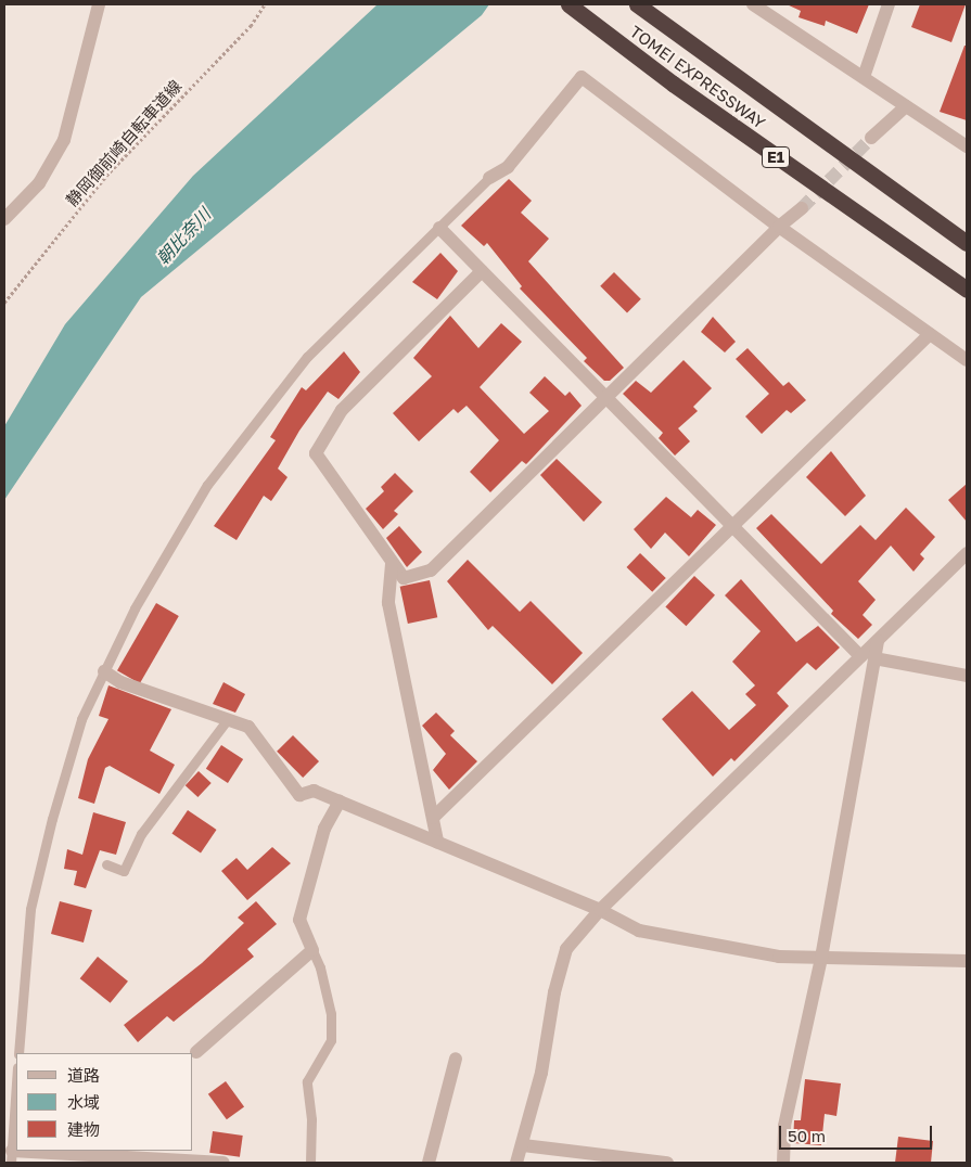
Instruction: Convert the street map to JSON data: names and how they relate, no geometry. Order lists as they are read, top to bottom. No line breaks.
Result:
{"streets":{"highway":["TOMEI EXPRESSWAY","E1"],"path":["静岡御前崎自転車道線"]},"water":["朝比奈川"],"legend":["道路","水域","建物"],"scale_bar":"50 m"}
